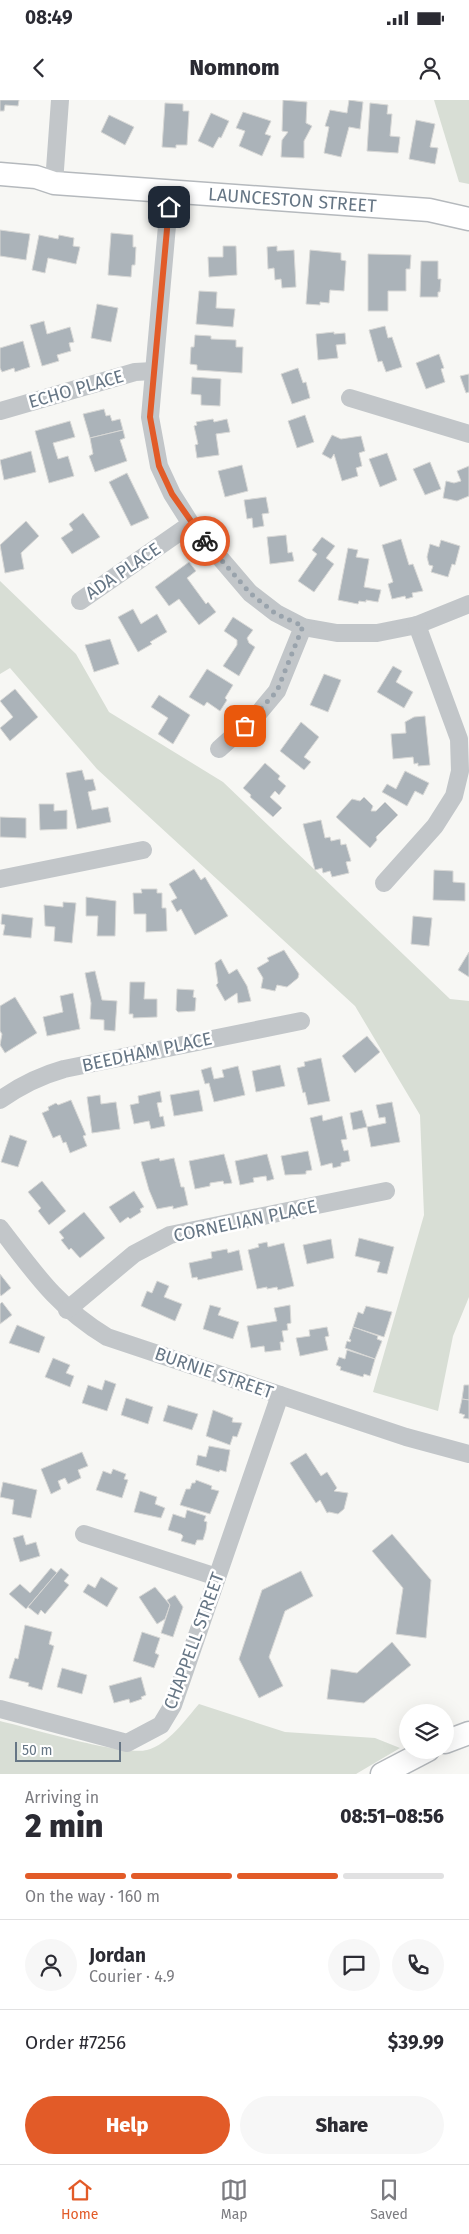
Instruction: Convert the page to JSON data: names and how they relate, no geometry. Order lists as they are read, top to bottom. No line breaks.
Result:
{"streets":{"main road":["LAUNCESTON STREET"],"street":["ECHO PLACE","ADA PLACE","BEEDHAM PLACE","CORNELIAN PLACE","BURNIE STREET","CHAPPELL STREET"]},"crossings":[["CORNELIAN PLACE","BURNIE STREET"],["BURNIE STREET","CHAPPELL STREET"]],"scale_bar":"50 m","page":{"status":"08:49","header":"Nomnom","scale":"50 m","heading":["2 min","Arriving in","08:51–08:56"],"panel":["Jordan","Courier · 4.9","Order #7256","$39.99"],"bar":"On the way · 160 m","buttons":["Help","Share"],"tabs":["Home","Map","Saved"]}}
